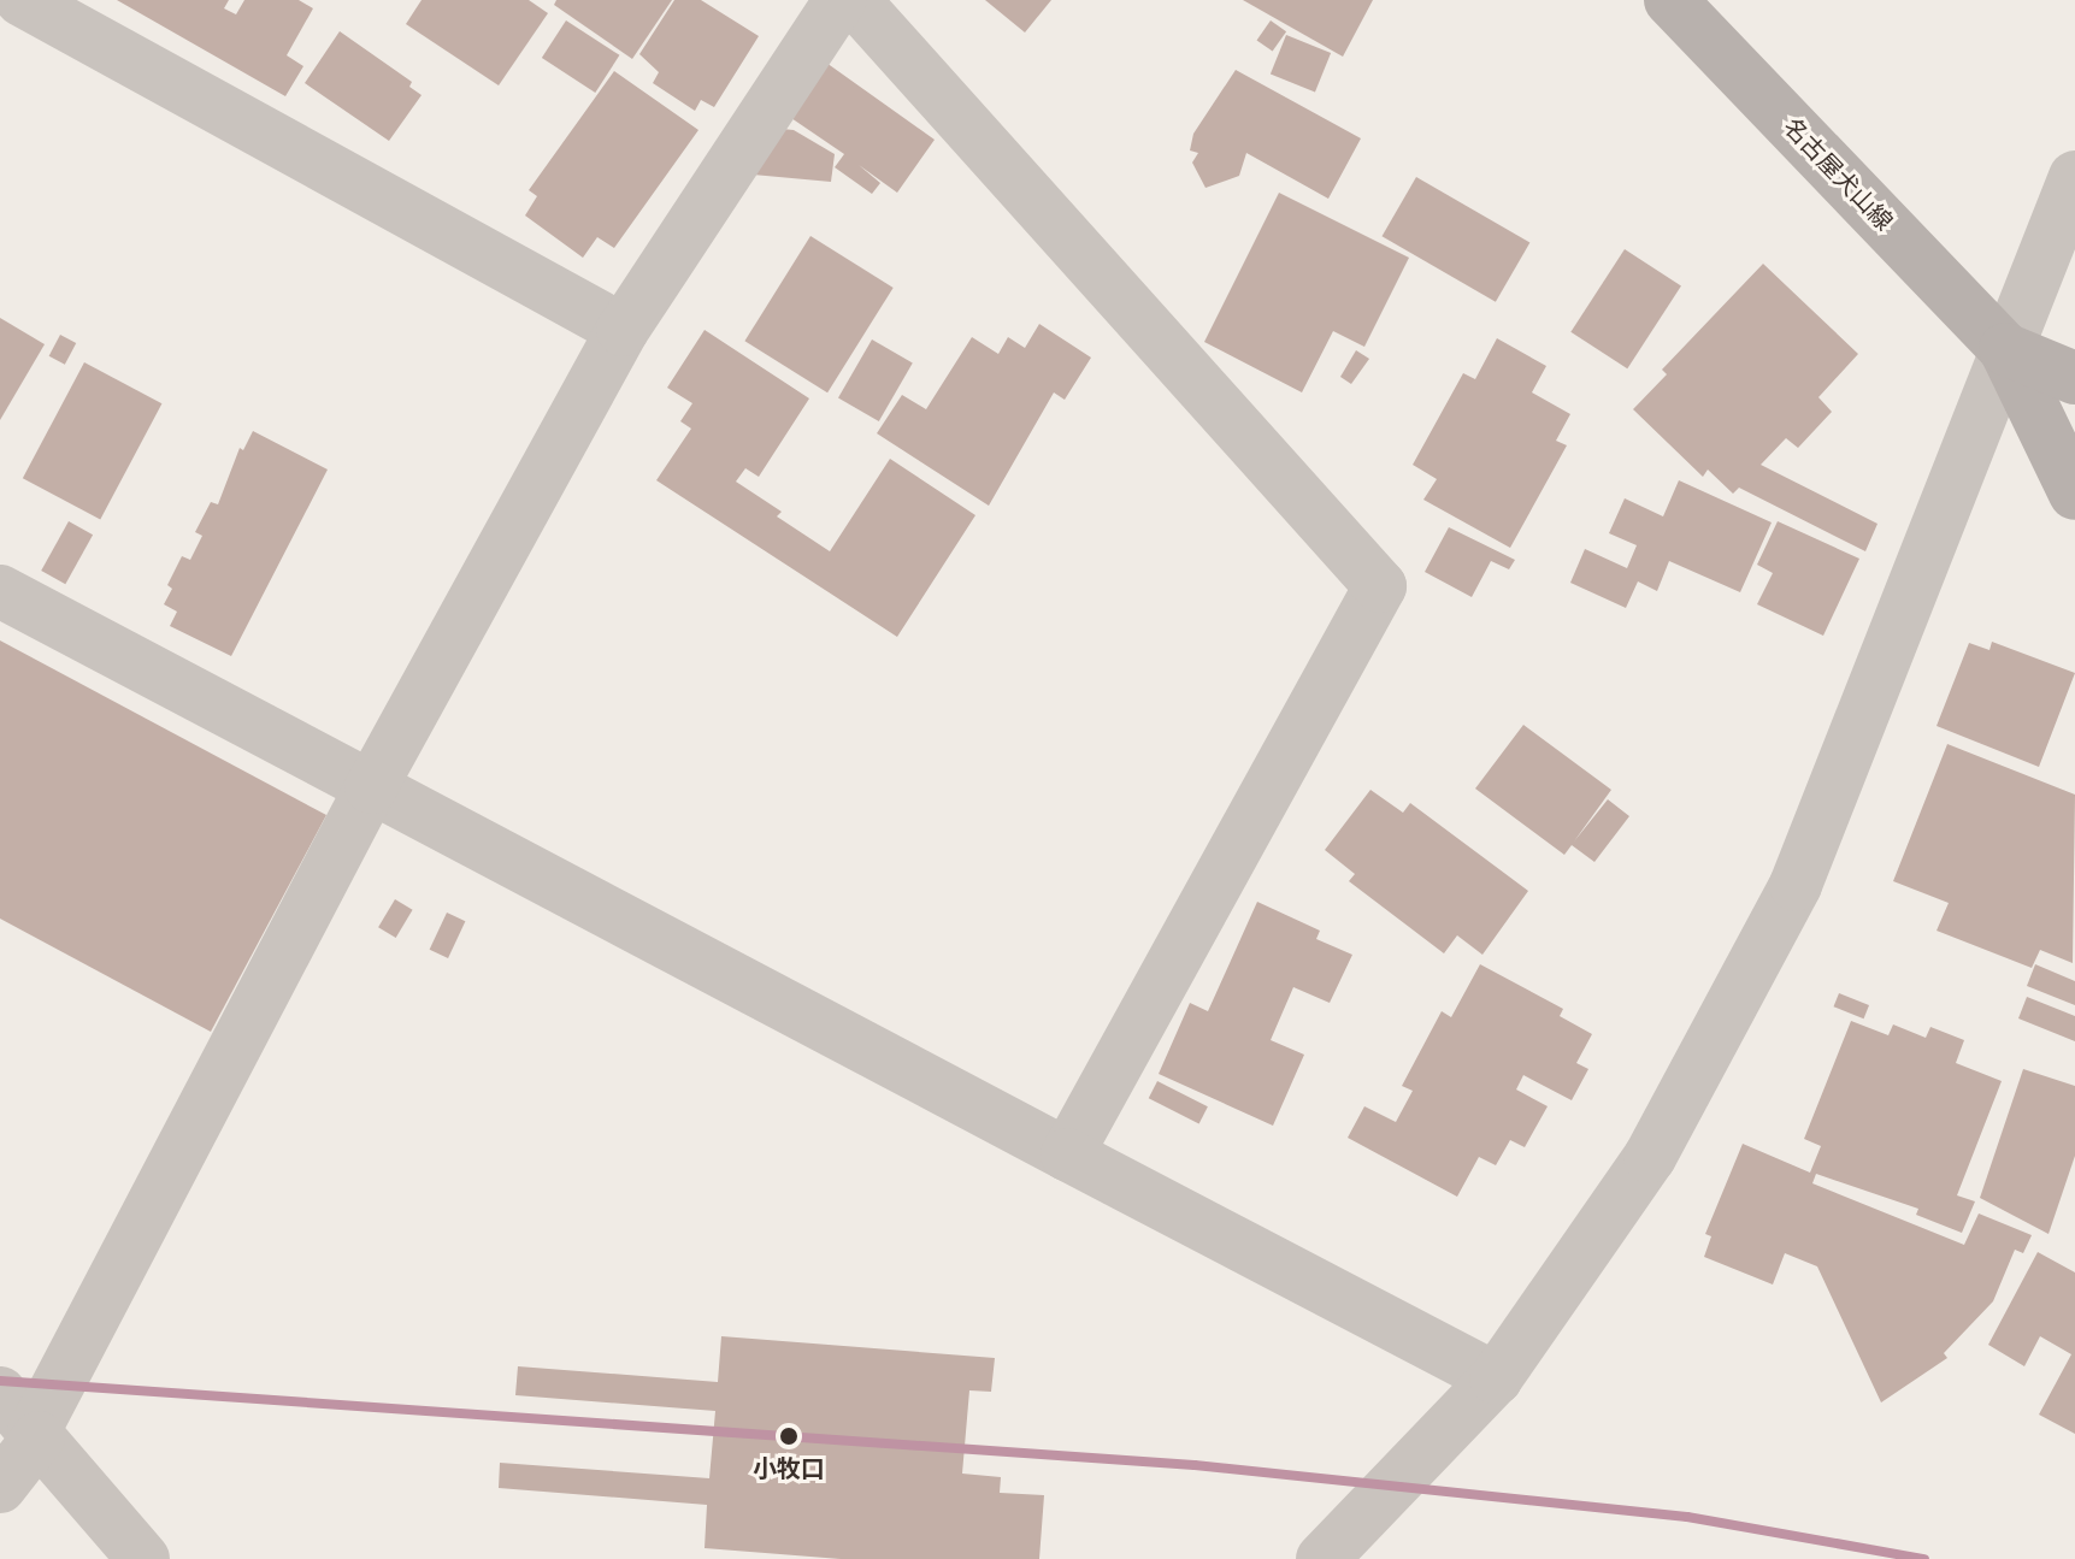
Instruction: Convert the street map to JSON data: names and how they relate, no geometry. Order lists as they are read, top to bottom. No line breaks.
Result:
{"streets":{"main road":["名古屋犬山線"]},"places":["小牧口"]}
